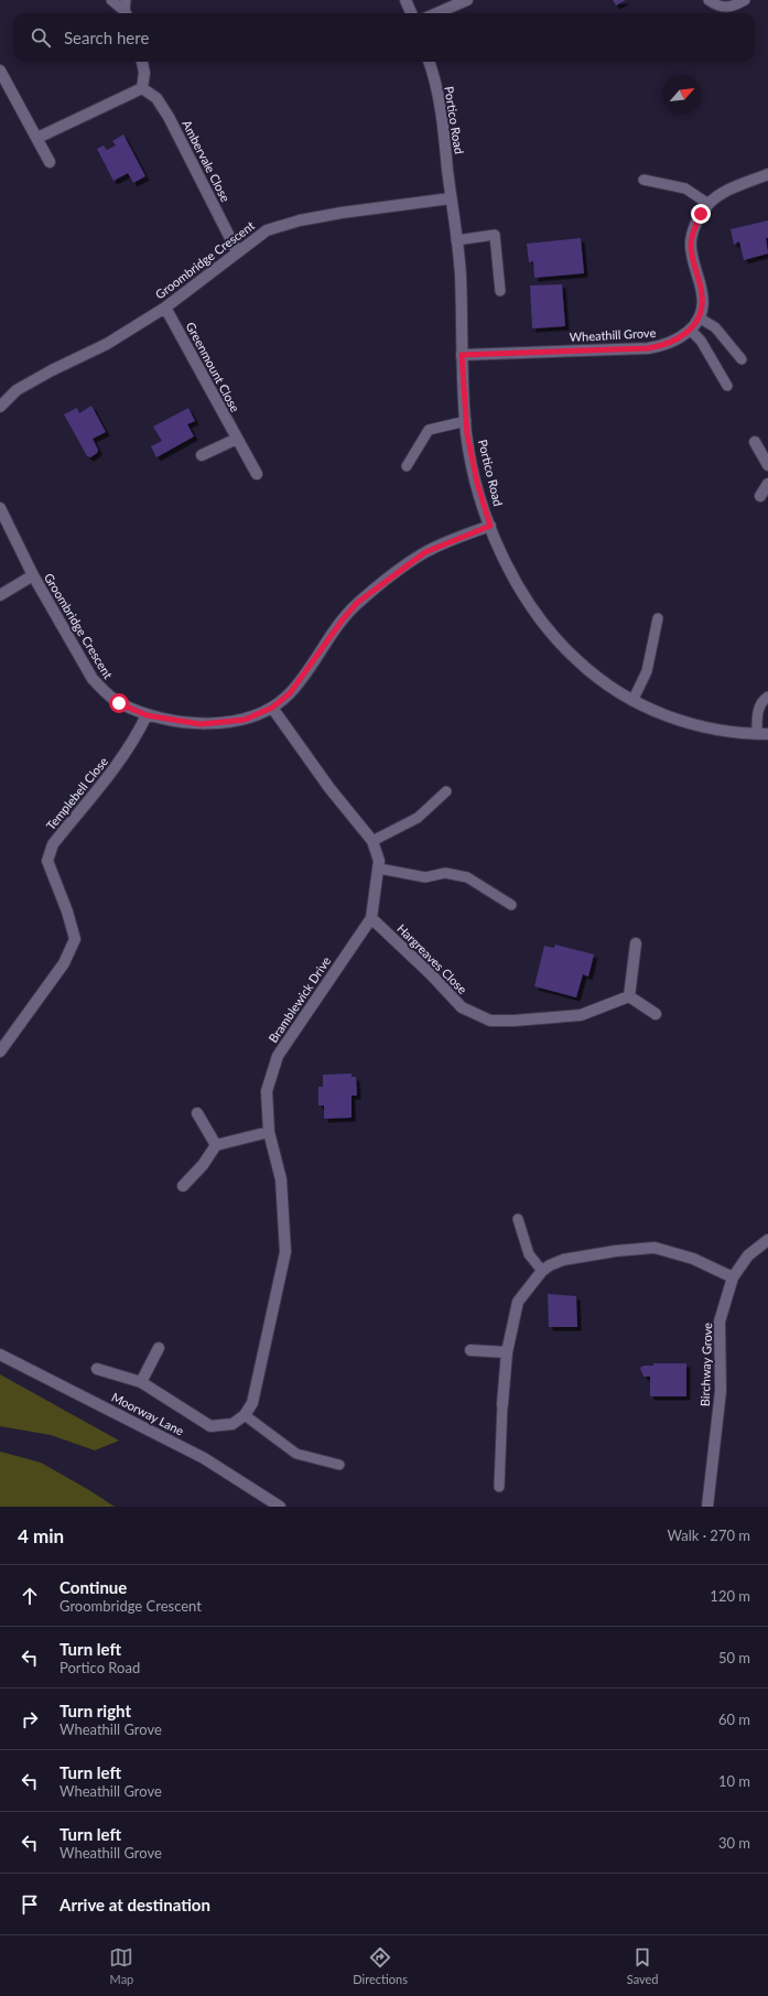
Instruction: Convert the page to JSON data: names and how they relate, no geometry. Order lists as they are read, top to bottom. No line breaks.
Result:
{"streets":{"street":["Portico Road","Ambervale Close","Groombridge Crescent","Wheathill Grove","Greenmount Close","Templebell Close","Hargreaves Close","Bramblewick Drive","Birchway Grove","Moorway Lane"]},"crossings":[["Portico Road","Groombridge Crescent"],["Portico Road","Wheathill Grove"],["Ambervale Close","Groombridge Crescent"],["Groombridge Crescent","Greenmount Close"],["Groombridge Crescent","Templebell Close"],["Groombridge Crescent","Bramblewick Drive"],["Hargreaves Close","Bramblewick Drive"]],"north":"top right","page":{"search":"Search here","heading":["4 min","Walk · 270 m"],"list":[["Continue","Groombridge Crescent","120 m"],["Turn left","Portico Road","50 m"],["Turn right","Wheathill Grove","60 m"],["Turn left","Wheathill Grove","10 m"],["Turn left","Wheathill Grove","30 m"],"Arrive at destination"],"nav":["Map","Directions","Saved"]}}
